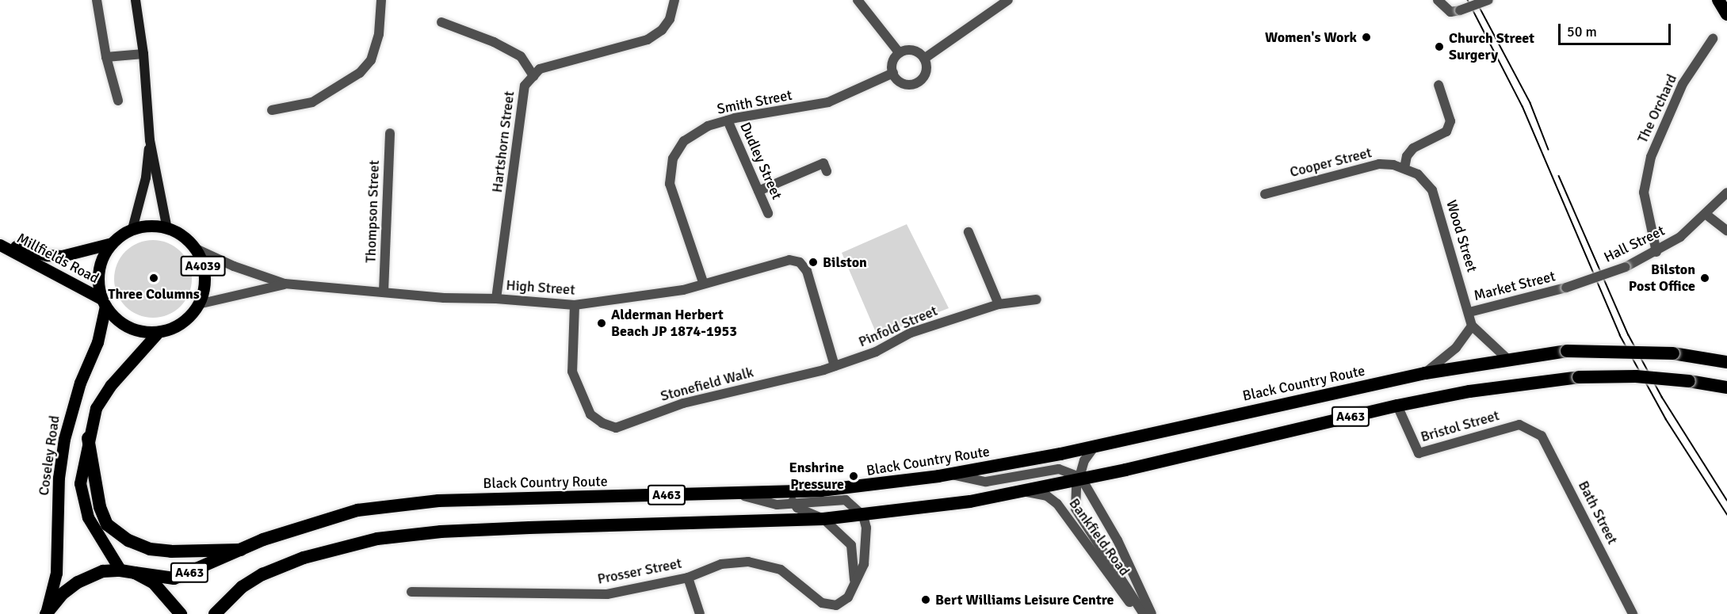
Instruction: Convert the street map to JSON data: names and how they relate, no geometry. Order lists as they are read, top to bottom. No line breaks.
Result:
{"streets":{"highway":["Black Country Route","A463"],"main road":["Millfields Road","A4039","Coseley Road"],"street":["Smith Street","The Orchard","Hartshorn Street","Dudley Street","Cooper Street","Thompson Street","Wood Street","Hall Street","Market Street","High Street","Pinfold Street","Stonefield Walk","Bristol Street","Bath Street","Bankfield Road","Prosser Street"]},"crossings":[["Smith Street","Dudley Street"],["Smith Street","High Street"],["The Orchard","Hall Street"],["Hartshorn Street","High Street"],["Cooper Street","Wood Street"],["Thompson Street","High Street"],["Wood Street","Market Street"],["Hall Street","Market Street"],["Millfields Road","A4039"],["Millfields Road","High Street"],["Millfields Road","Coseley Road"],["A4039","High Street"],["A4039","Coseley Road"],["High Street","Pinfold Street"],["High Street","Stonefield Walk"],["High Street","Coseley Road"],["Pinfold Street","Stonefield Walk"],["Black Country Route","A463"],["A463","Bristol Street"],["A463","Coseley Road"],["A463","Bankfield Road"],["Bristol Street","Bath Street"]],"places":["Women's Work","Church Street Surgery","Bilston","Three Columns","Bilston Post Office","Alderman Herbert Beach JP 1874-1953","Enshrine Pressure","Bert Williams Leisure Centre"],"scale_bar":"50 m"}
